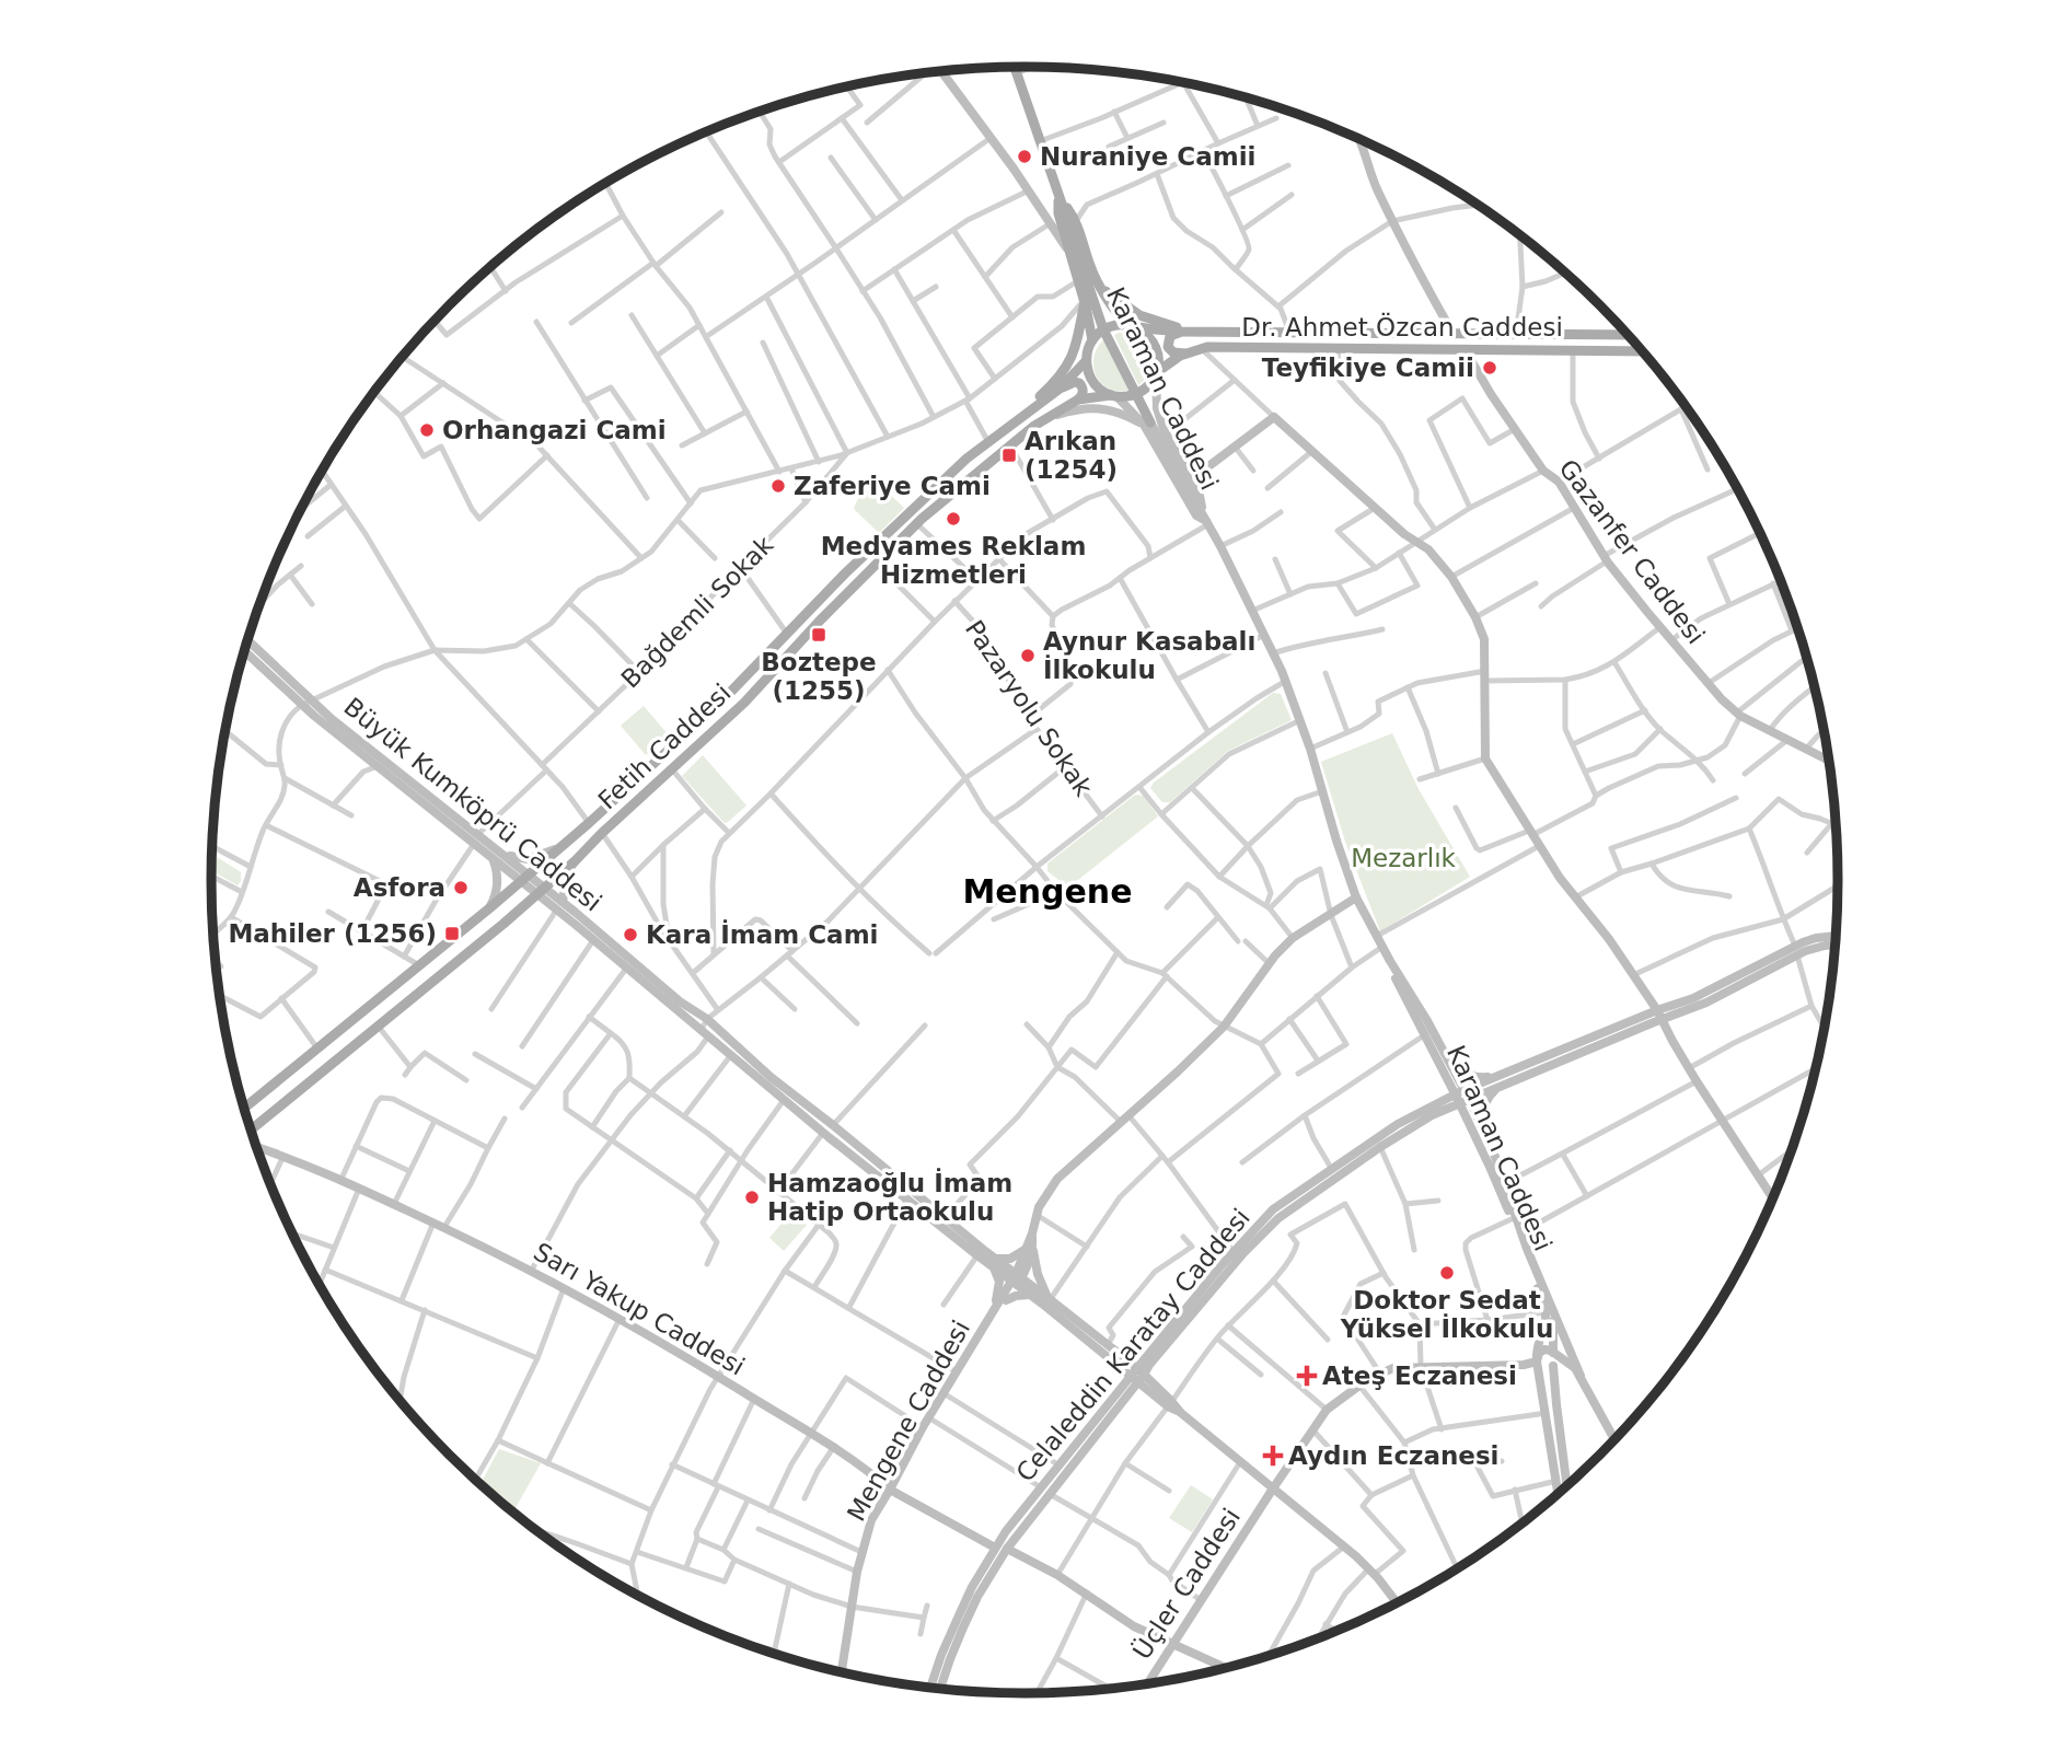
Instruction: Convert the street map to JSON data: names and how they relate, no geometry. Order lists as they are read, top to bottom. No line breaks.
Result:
{"streets":{"main road":["Dr. Ahmet Özcan Caddesi","Karaman Caddesi","Fetih Caddesi"],"street":["Gazanfer Caddesi","Bağdemli Sokak","Pazaryolu Sokak","Büyük Kumköprü Caddesi","Sarı Yakup Caddesi","Celaleddin Karatay Caddesi","Mengene Caddesi","Üçler Caddesi"]},"crossings":[["Dr. Ahmet Özcan Caddesi","Karaman Caddesi"],["Dr. Ahmet Özcan Caddesi","Gazanfer Caddesi"],["Dr. Ahmet Özcan Caddesi","Fetih Caddesi"],["Karaman Caddesi","Fetih Caddesi"],["Karaman Caddesi","Celaleddin Karatay Caddesi"],["Bağdemli Sokak","Büyük Kumköprü Caddesi"],["Fetih Caddesi","Büyük Kumköprü Caddesi"],["Büyük Kumköprü Caddesi","Celaleddin Karatay Caddesi"],["Büyük Kumköprü Caddesi","Üçler Caddesi"],["Sarı Yakup Caddesi","Celaleddin Karatay Caddesi"],["Sarı Yakup Caddesi","Mengene Caddesi"]],"districts":["Mengene"],"parks":["Mezarlık"],"places":{"other":["Nuraniye Camii","Teyfikiye Camii","Orhangazi Cami","Zaferiye Cami","Medyames Reklam Hizmetleri","Aynur Kasabalı İlkokulu","Asfora","Kara İmam Cami","Hamzaoğlu İmam Hatip Ortaokulu","Doktor Sedat Yüksel İlkokulu"],"transit":["Arıkan (1254)","Boztepe (1255)","Mahiler (1256)"],"health":["Ateş Eczanesi","Aydın Eczanesi"]}}
